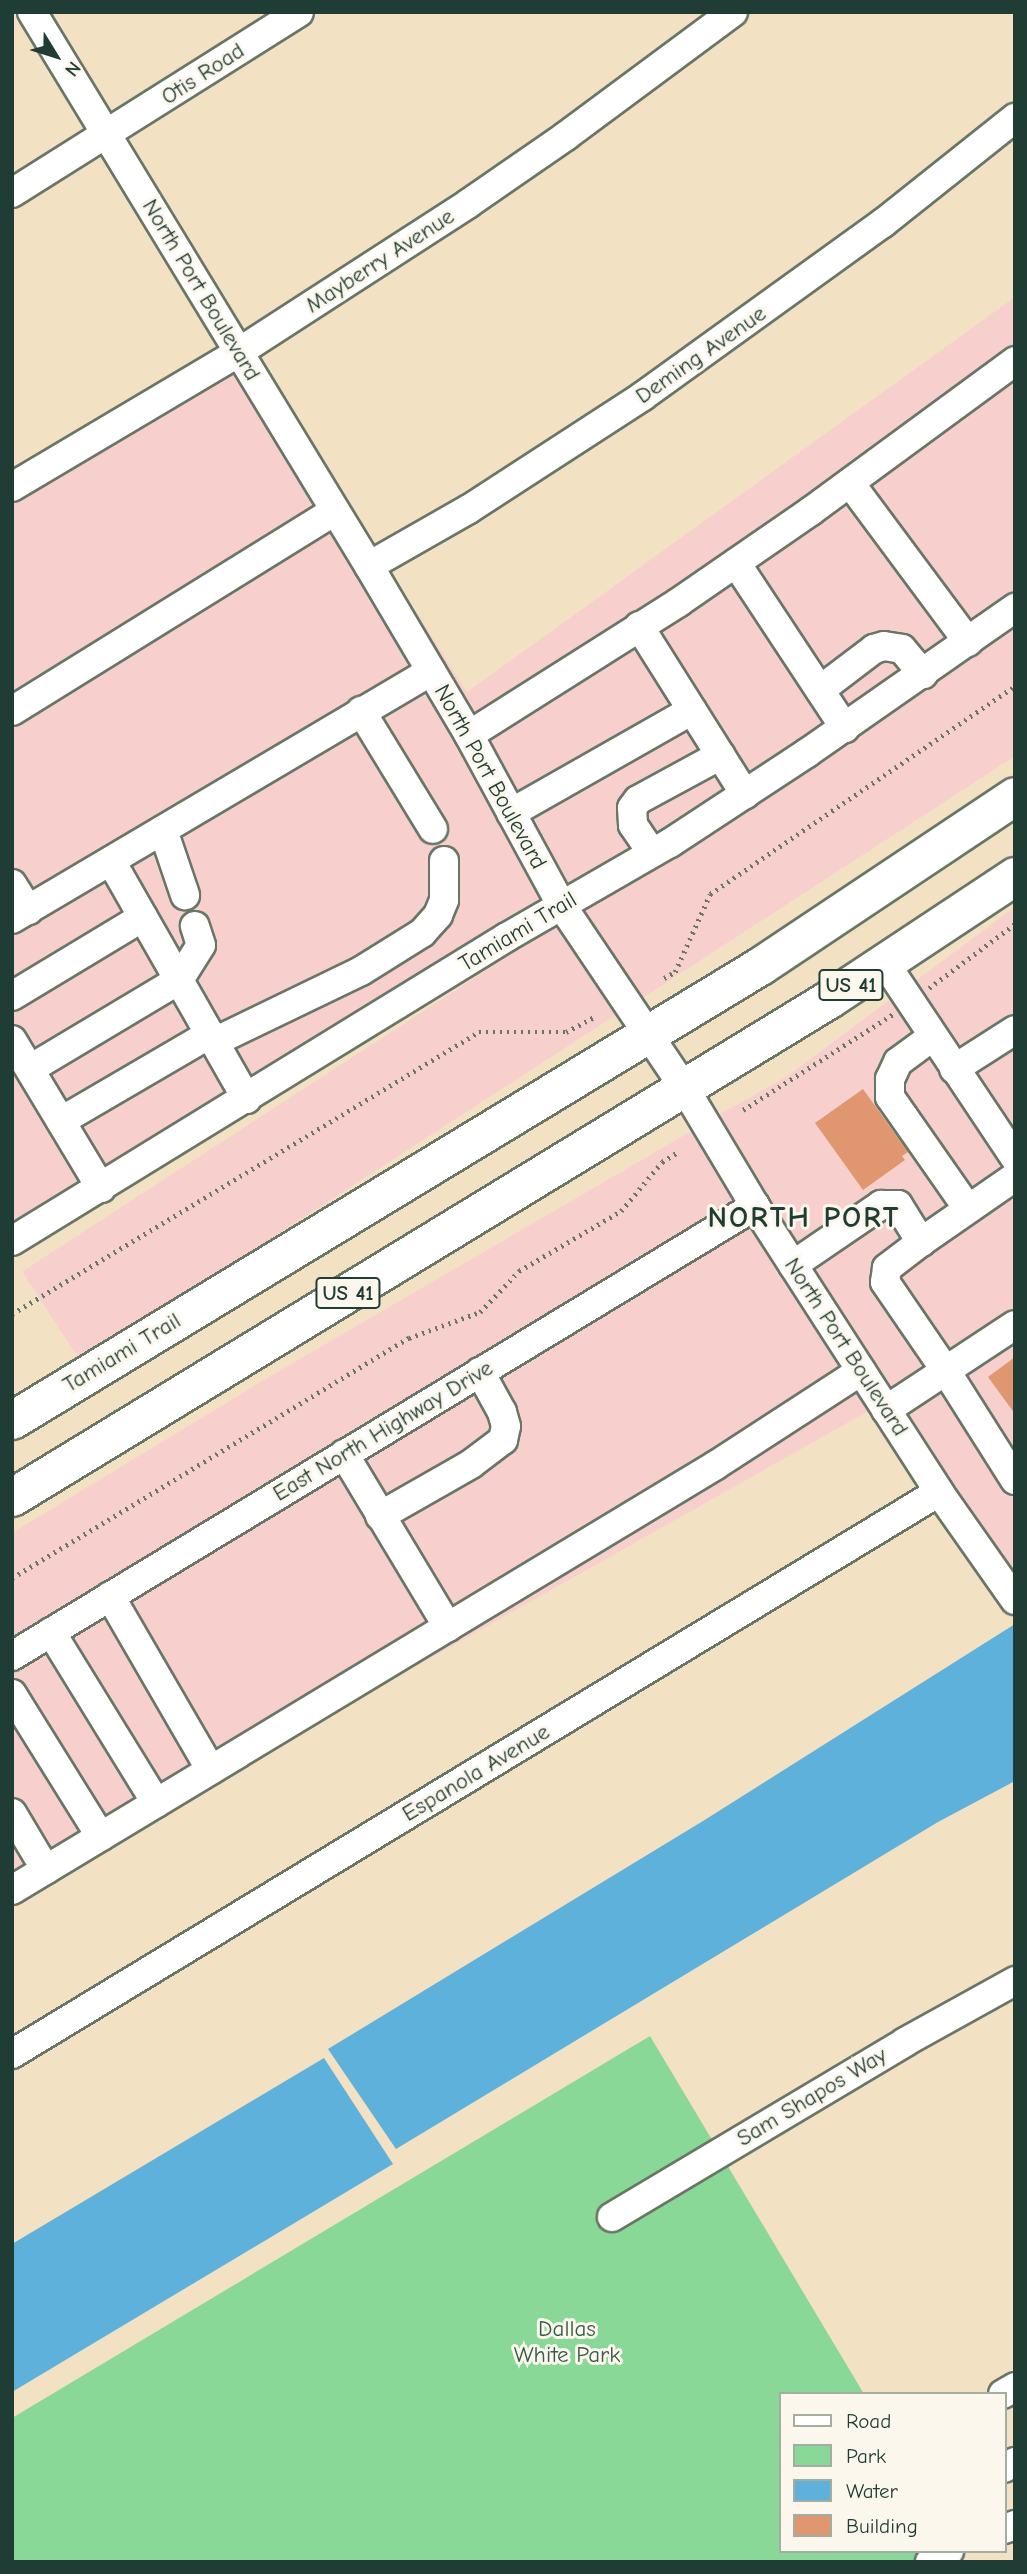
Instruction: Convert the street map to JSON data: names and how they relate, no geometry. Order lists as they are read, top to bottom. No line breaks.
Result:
{"streets":{"main road":["Tamiami Trail","US 41"],"street":["Otis Road","Mayberry Avenue","North Port Boulevard","Deming Avenue","East North Highway Drive","Espanola Avenue","Sam Shapos Way"]},"crossings":[["Otis Road","North Port Boulevard"],["Mayberry Avenue","North Port Boulevard"],["North Port Boulevard","Deming Avenue"],["North Port Boulevard","Tamiami Trail"],["North Port Boulevard","US 41"],["North Port Boulevard","East North Highway Drive"],["North Port Boulevard","Espanola Avenue"]],"districts":["NORTH PORT"],"parks":["Dallas White Park"],"legend":["Road","Park","Water","Building"],"north":"bottom right"}
